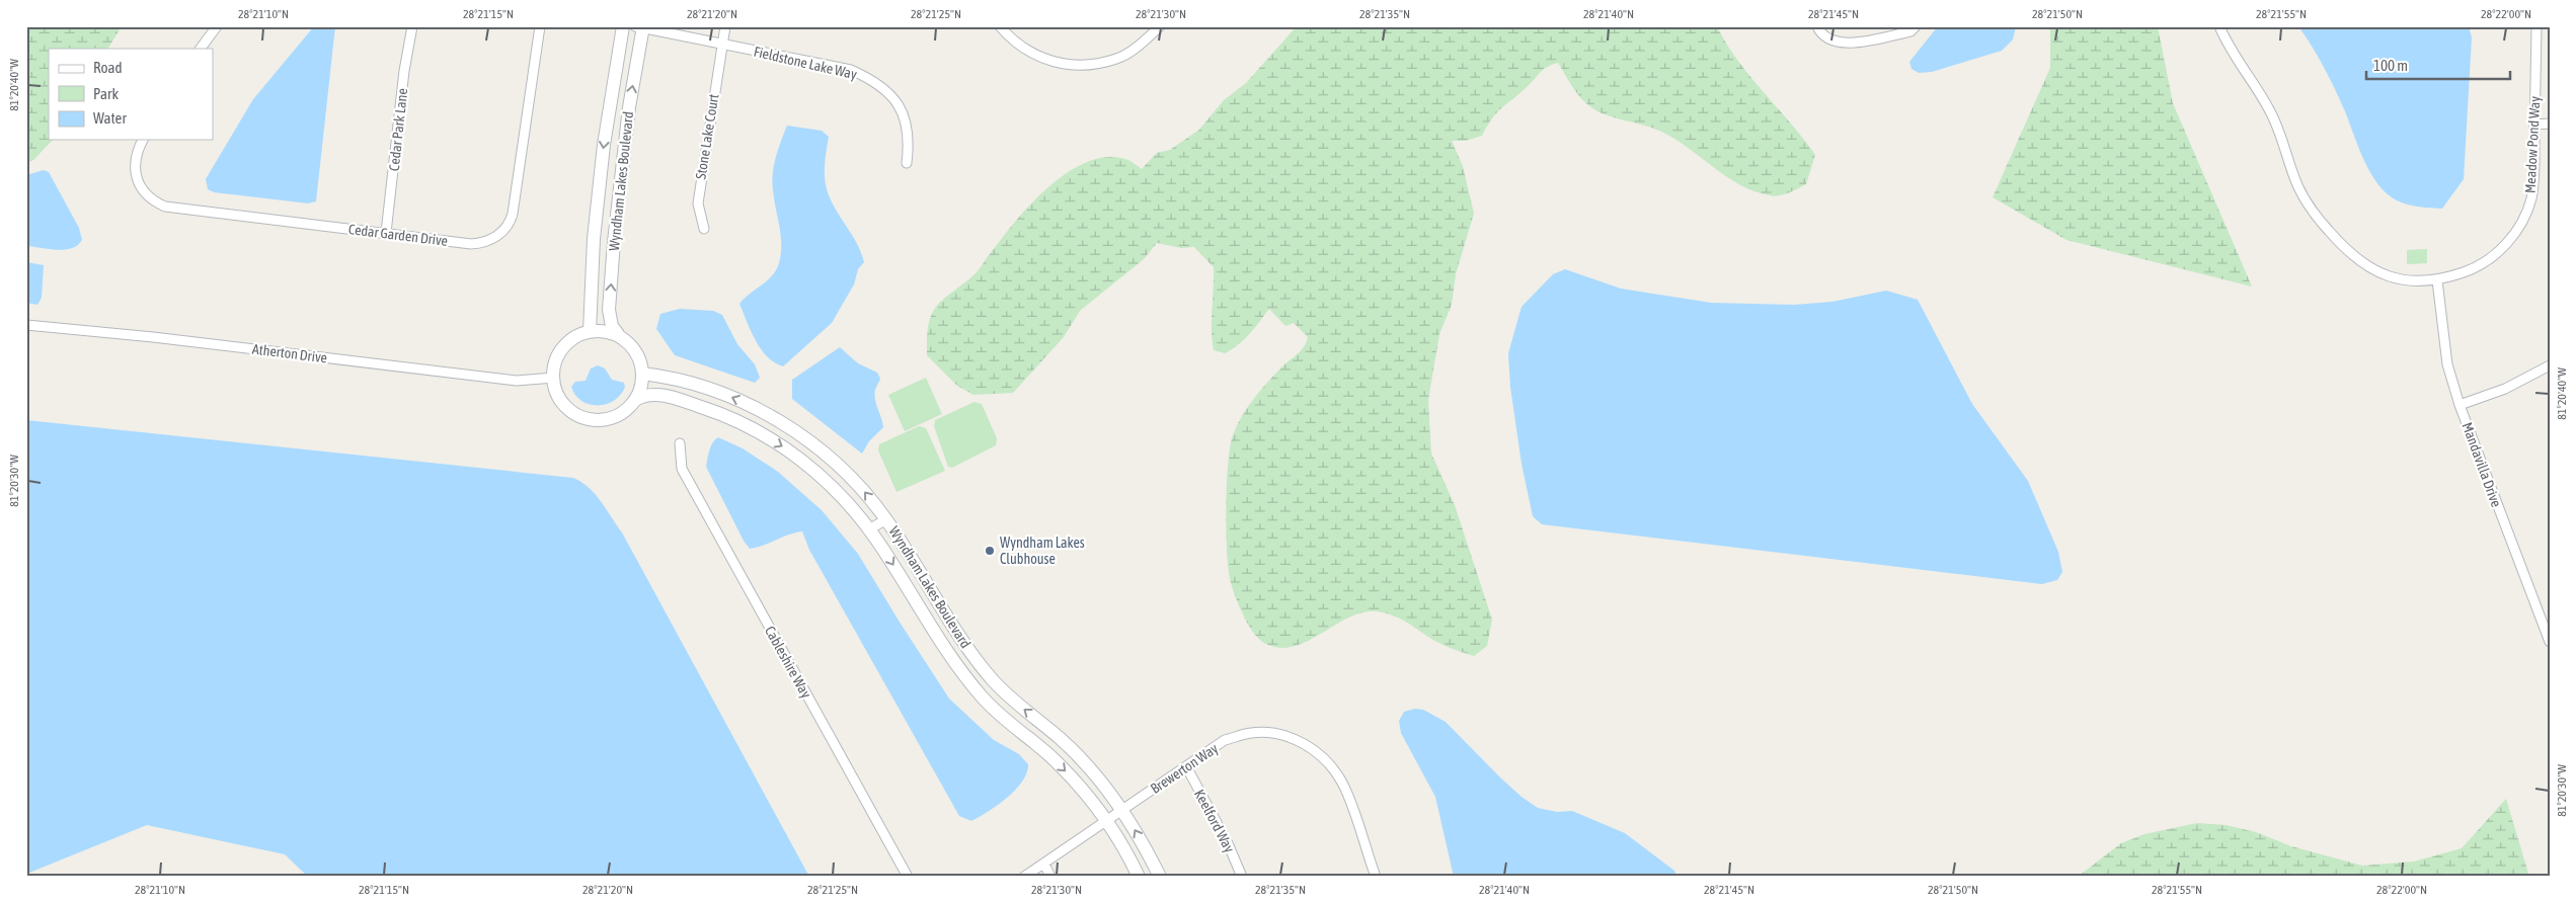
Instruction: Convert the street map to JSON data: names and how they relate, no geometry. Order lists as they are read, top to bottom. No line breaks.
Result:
{"streets":{"street":["Fieldstone Lake Way","Cedar Park Lane","Stone Lake Court","Meadow Pond Way","Wyndham Lakes Boulevard","Cedar Garden Drive","Atherton Drive","Mandavilla Drive","Cableshire Way","Brewerton Way","Keelford Way"]},"crossings":[["Fieldstone Lake Way","Stone Lake Court"],["Fieldstone Lake Way","Wyndham Lakes Boulevard"],["Cedar Park Lane","Cedar Garden Drive"],["Meadow Pond Way","Mandavilla Drive"],["Wyndham Lakes Boulevard","Atherton Drive"],["Wyndham Lakes Boulevard","Brewerton Way"],["Brewerton Way","Keelford Way"]],"places":["Wyndham Lakes Clubhouse"],"legend":["Road","Park","Water"],"scale_bar":"100 m","coordinates":["28°21'10\"N","28°21'15\"N","28°21'20\"N","28°21'25\"N","28°21'30\"N","28°21'35\"N","28°21'40\"N","28°21'45\"N","28°21'50\"N","28°21'55\"N","28°22'00\"N","81°20'40\"W","81°20'30\"W"]}
